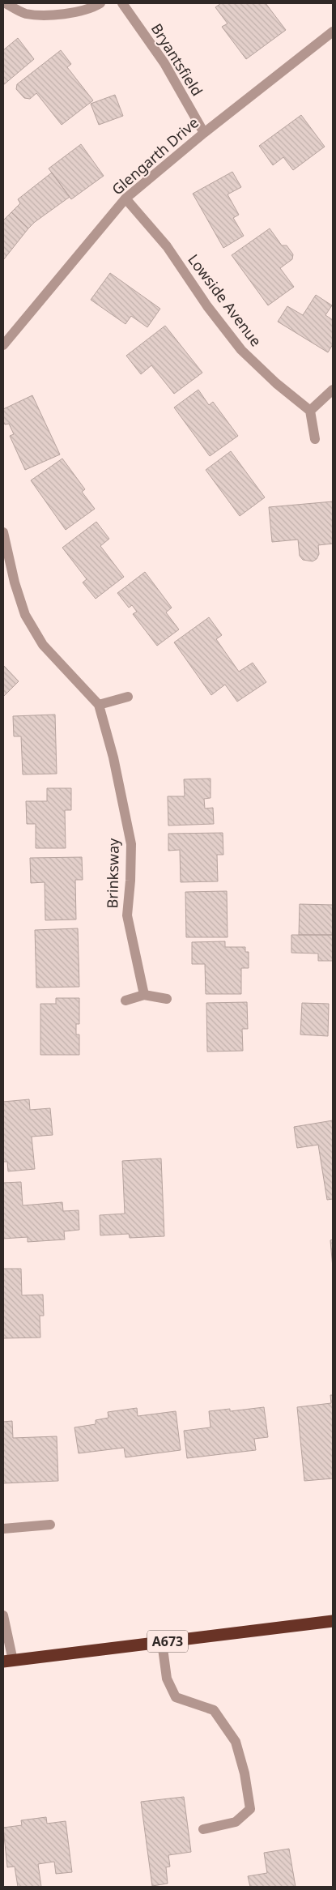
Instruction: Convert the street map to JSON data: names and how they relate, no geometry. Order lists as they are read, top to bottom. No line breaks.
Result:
{"streets":{"highway":["A673"],"street":["Bryantsfield","Glengarth Drive","Lowside Avenue","Brinksway"]},"crossings":[["Bryantsfield","Glengarth Drive"],["Glengarth Drive","Lowside Avenue"]]}
